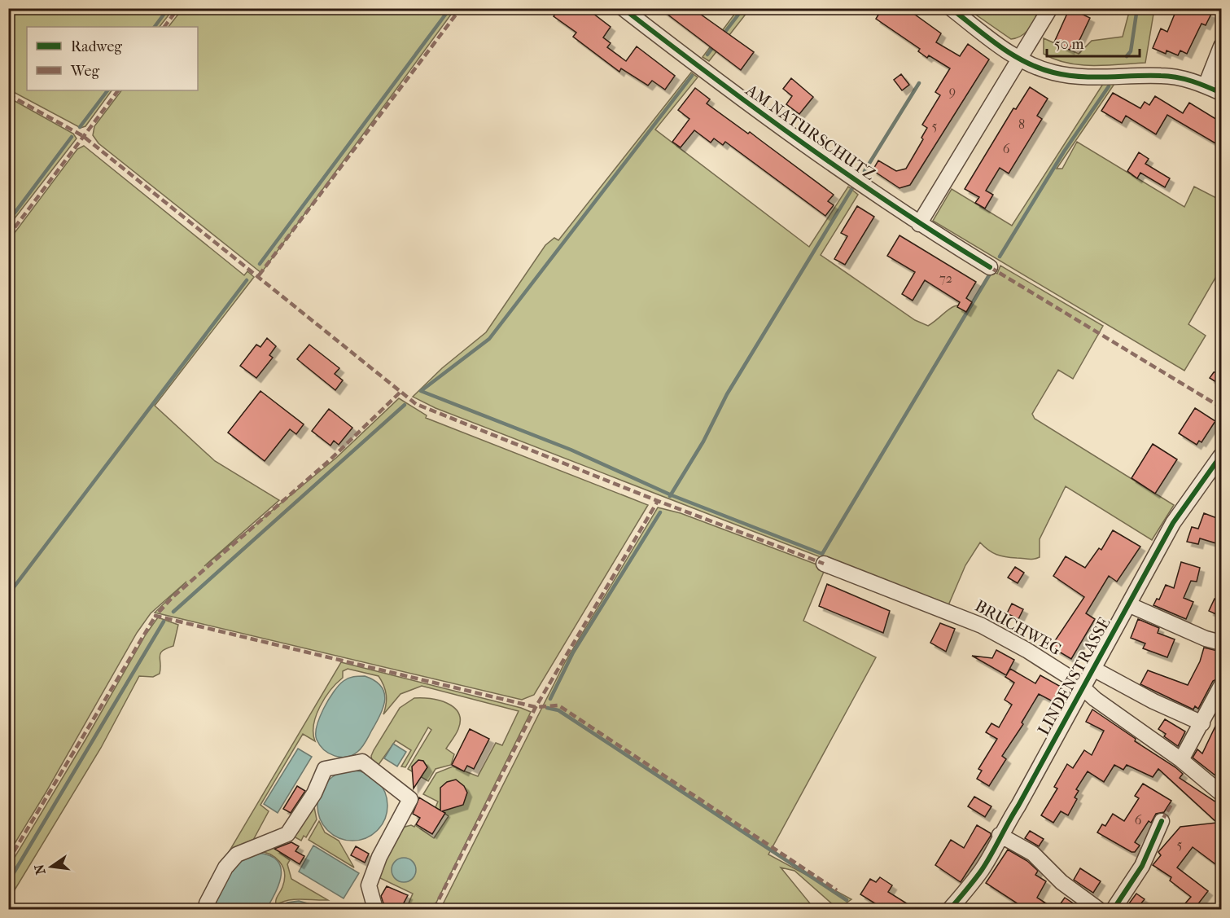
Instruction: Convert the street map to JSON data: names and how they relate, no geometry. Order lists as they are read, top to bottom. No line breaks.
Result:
{"streets":{"street":["AM NATURSCHUTZ","BRUCHWEG","LINDENSTRASSE"]},"crossings":[["BRUCHWEG","LINDENSTRASSE"]],"house_numbers":["9","8","5","6","72","6","5"],"legend":["Radweg","Weg"],"scale_bar":"50 m","north":"left"}
